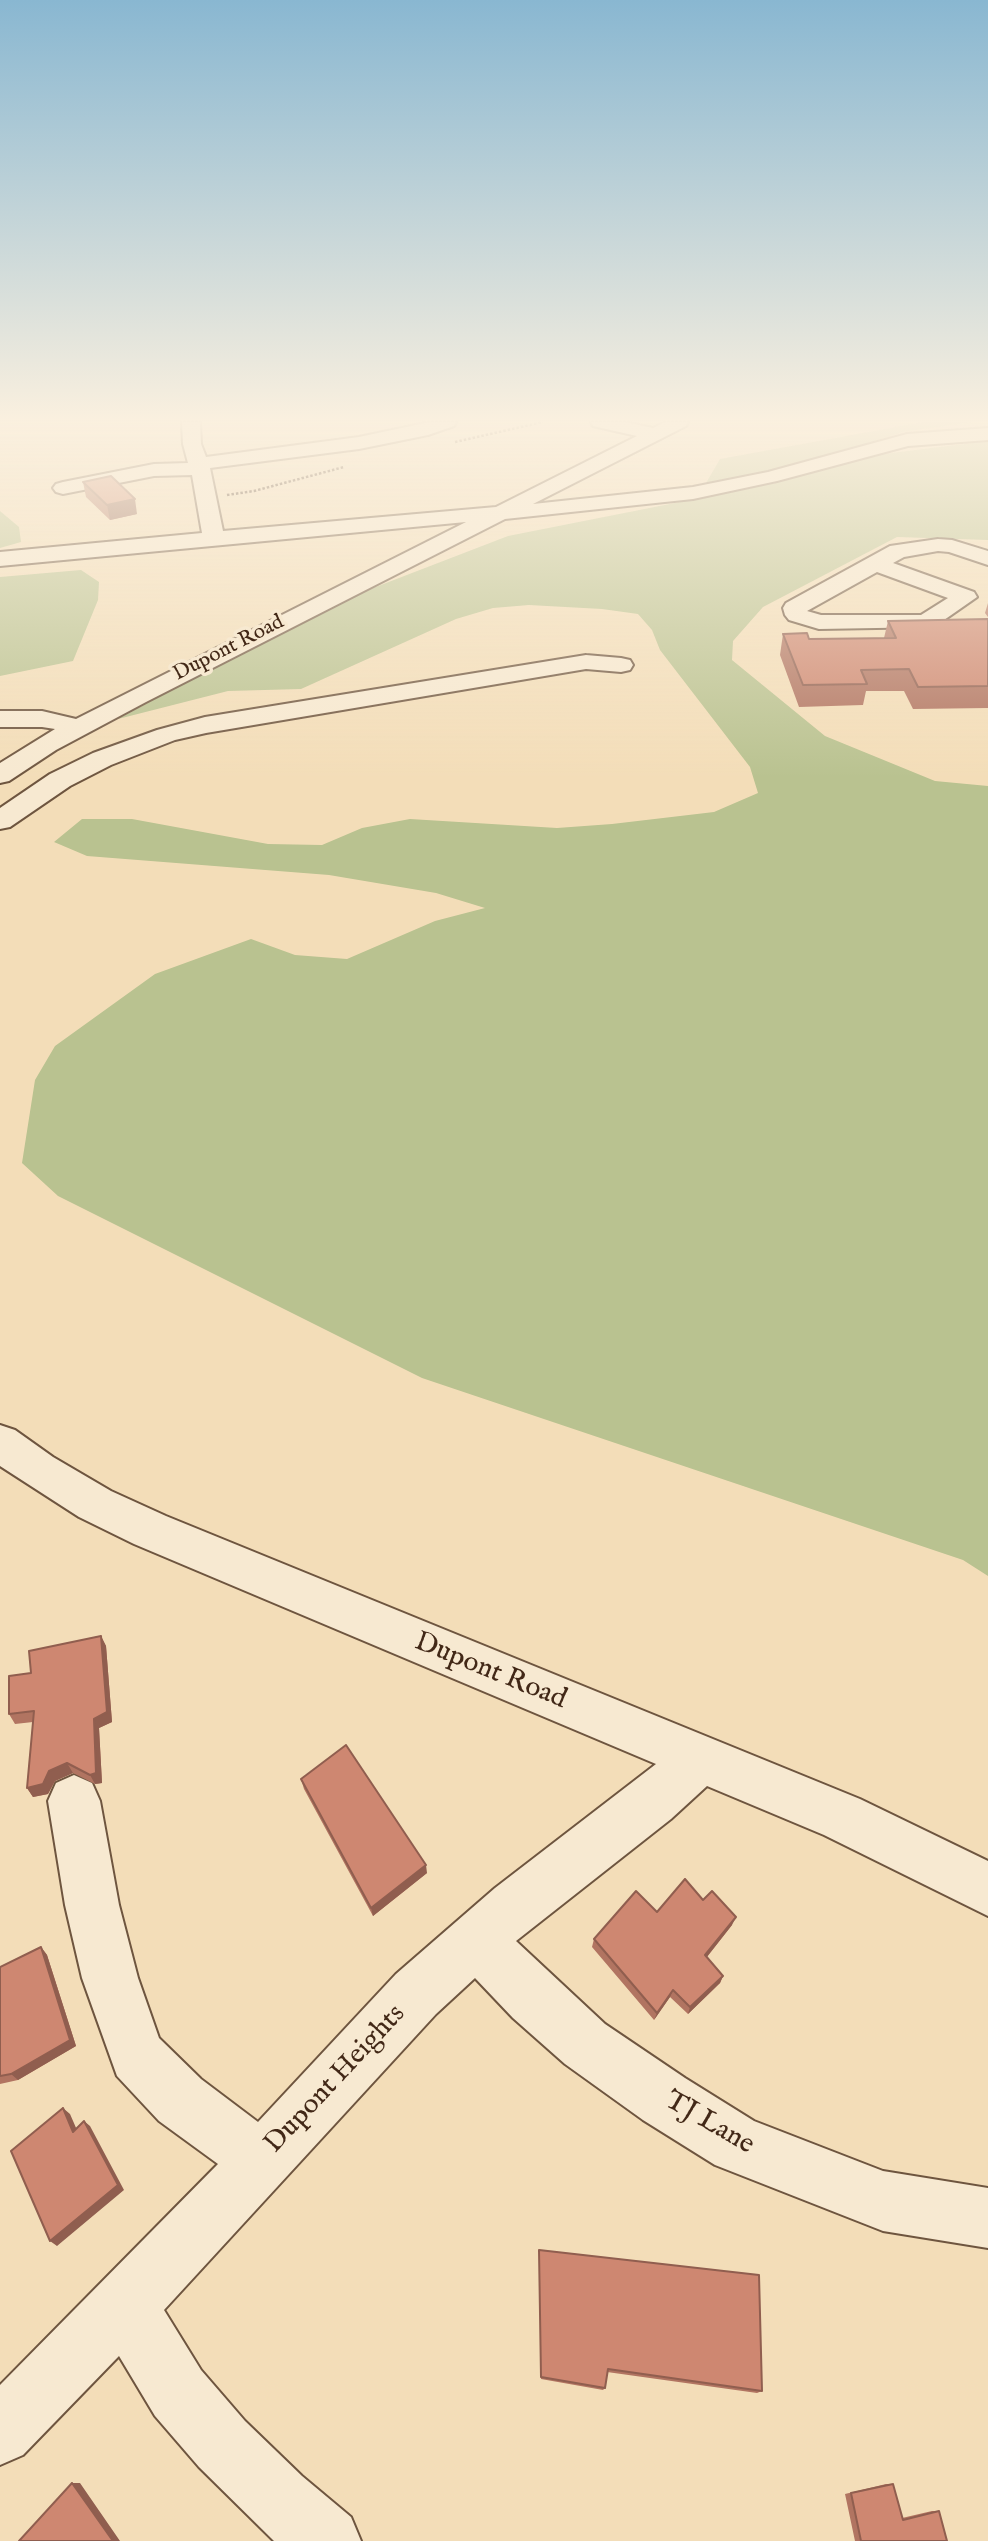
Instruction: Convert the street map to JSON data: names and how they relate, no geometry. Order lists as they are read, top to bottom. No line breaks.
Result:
{"streets":{"street":["Dupont Road","Dupont Heights","TJ Lane"]},"crossings":[["Dupont Road","Dupont Heights"],["Dupont Heights","TJ Lane"]]}
